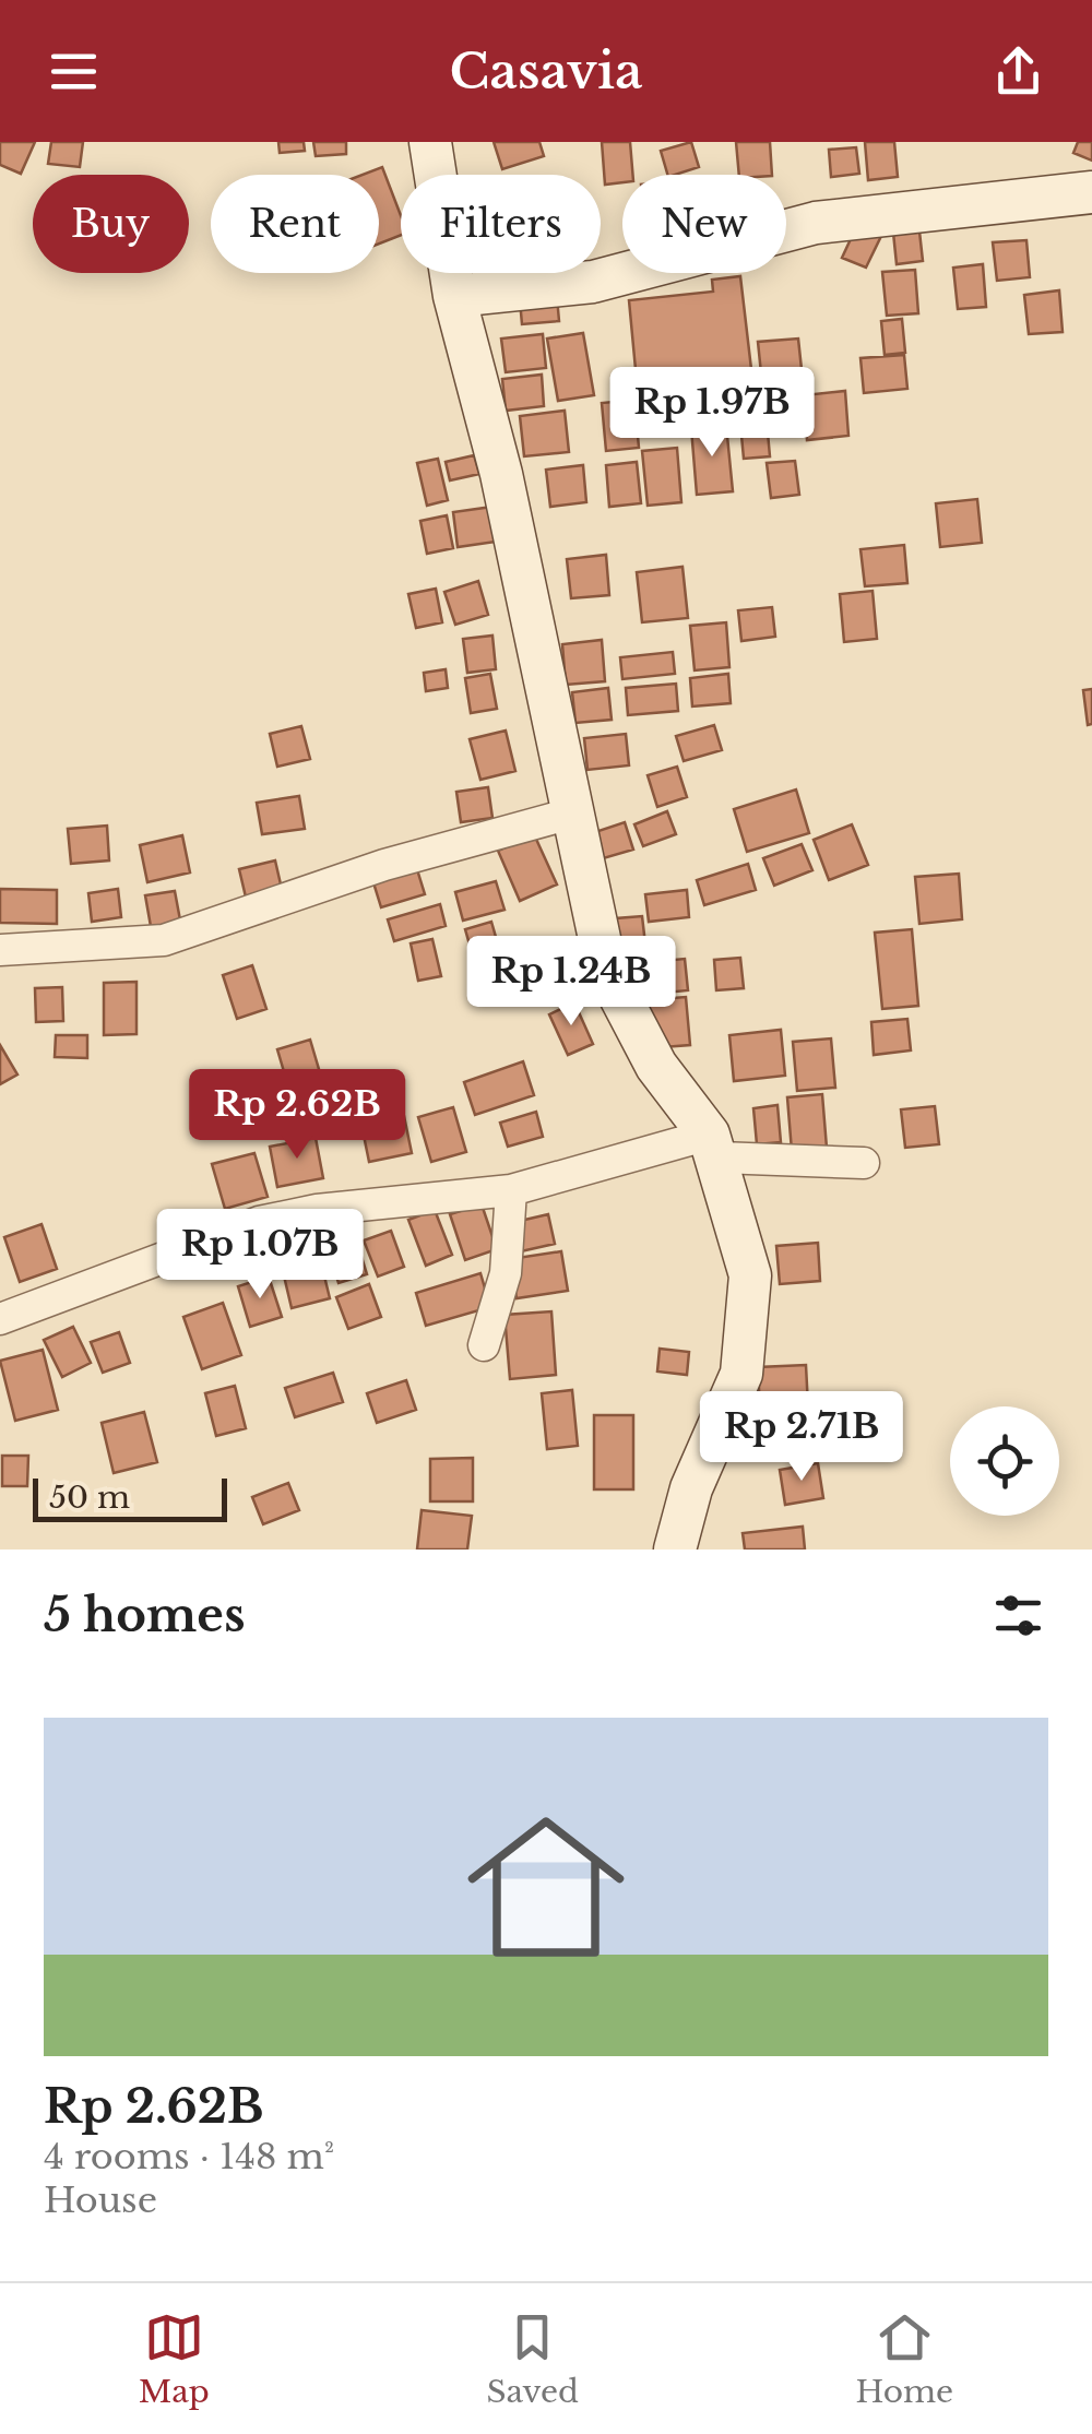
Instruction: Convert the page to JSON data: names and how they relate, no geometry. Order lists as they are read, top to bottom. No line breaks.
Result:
{"scale_bar":"50 m","page":{"header":"Casavia","chip":["Buy","Rent","Filters","New"],"price":["Rp 1.97B","Rp 1.24B","Rp 2.62B","Rp 1.07B","Rp 2.71B"],"scale":"50 m","heading":"5 homes","list":[{"name":"Rp 2.62B","note":"4 rooms · 148 m² · House"}],"tabs":["Map","Saved","Home"]}}
